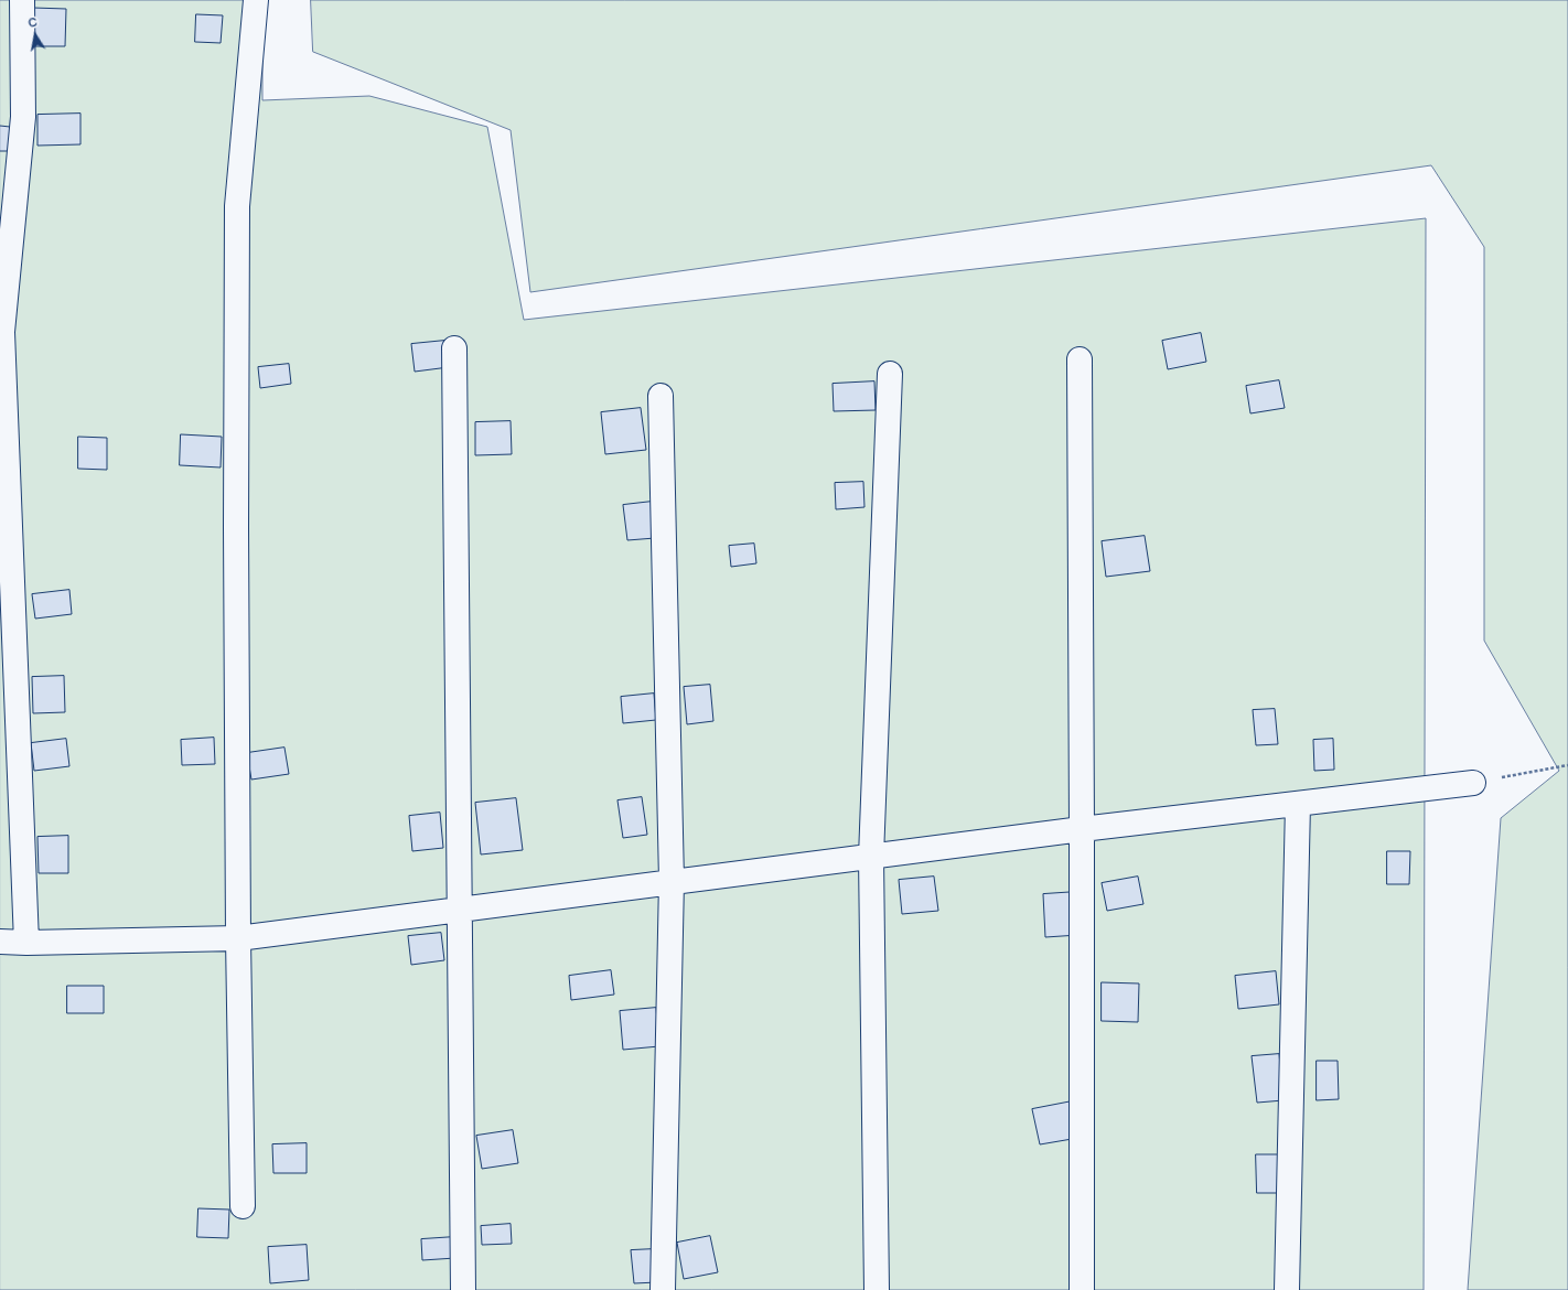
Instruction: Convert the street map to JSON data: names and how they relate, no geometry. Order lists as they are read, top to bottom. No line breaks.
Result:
{"north":"top"}
